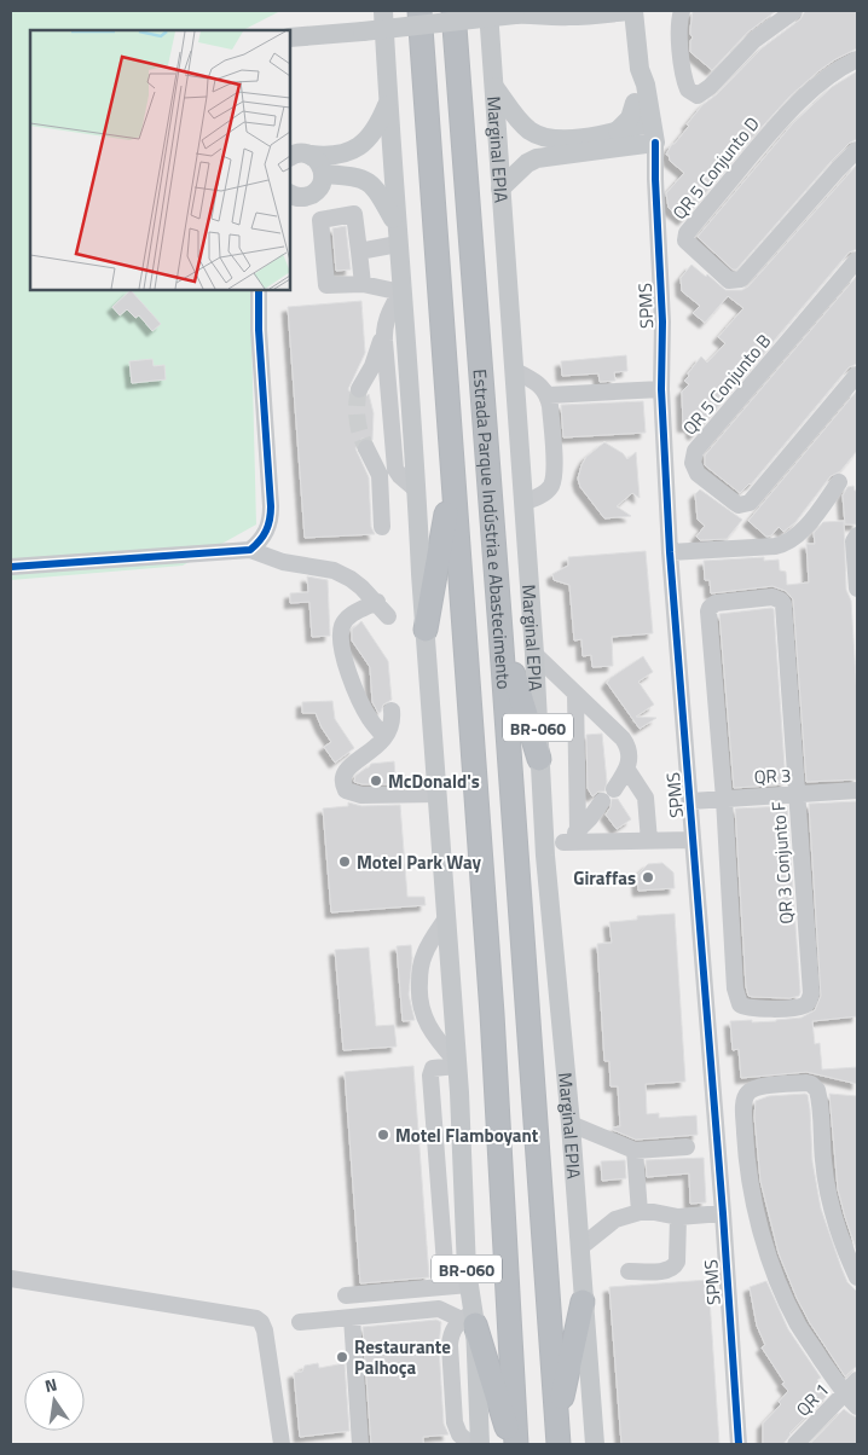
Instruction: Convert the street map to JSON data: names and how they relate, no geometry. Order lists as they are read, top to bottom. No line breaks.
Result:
{"streets":{"highway":["Estrada Parque Indústria e Abastecimento"],"main road":["Marginal EPIA","BR-060"],"street":["QR 5 Conjunto D","SPMS","QR 5 Conjunto B","QR 3","QR 3 Conjunto F","QR 1"]},"crossings":[["SPMS","QR 3"],["QR 3","QR 3 Conjunto F"]],"places":["McDonald's","Motel Park Way","Giraffas","Motel Flamboyant","Restaurante Palhoça"],"north":"top"}
